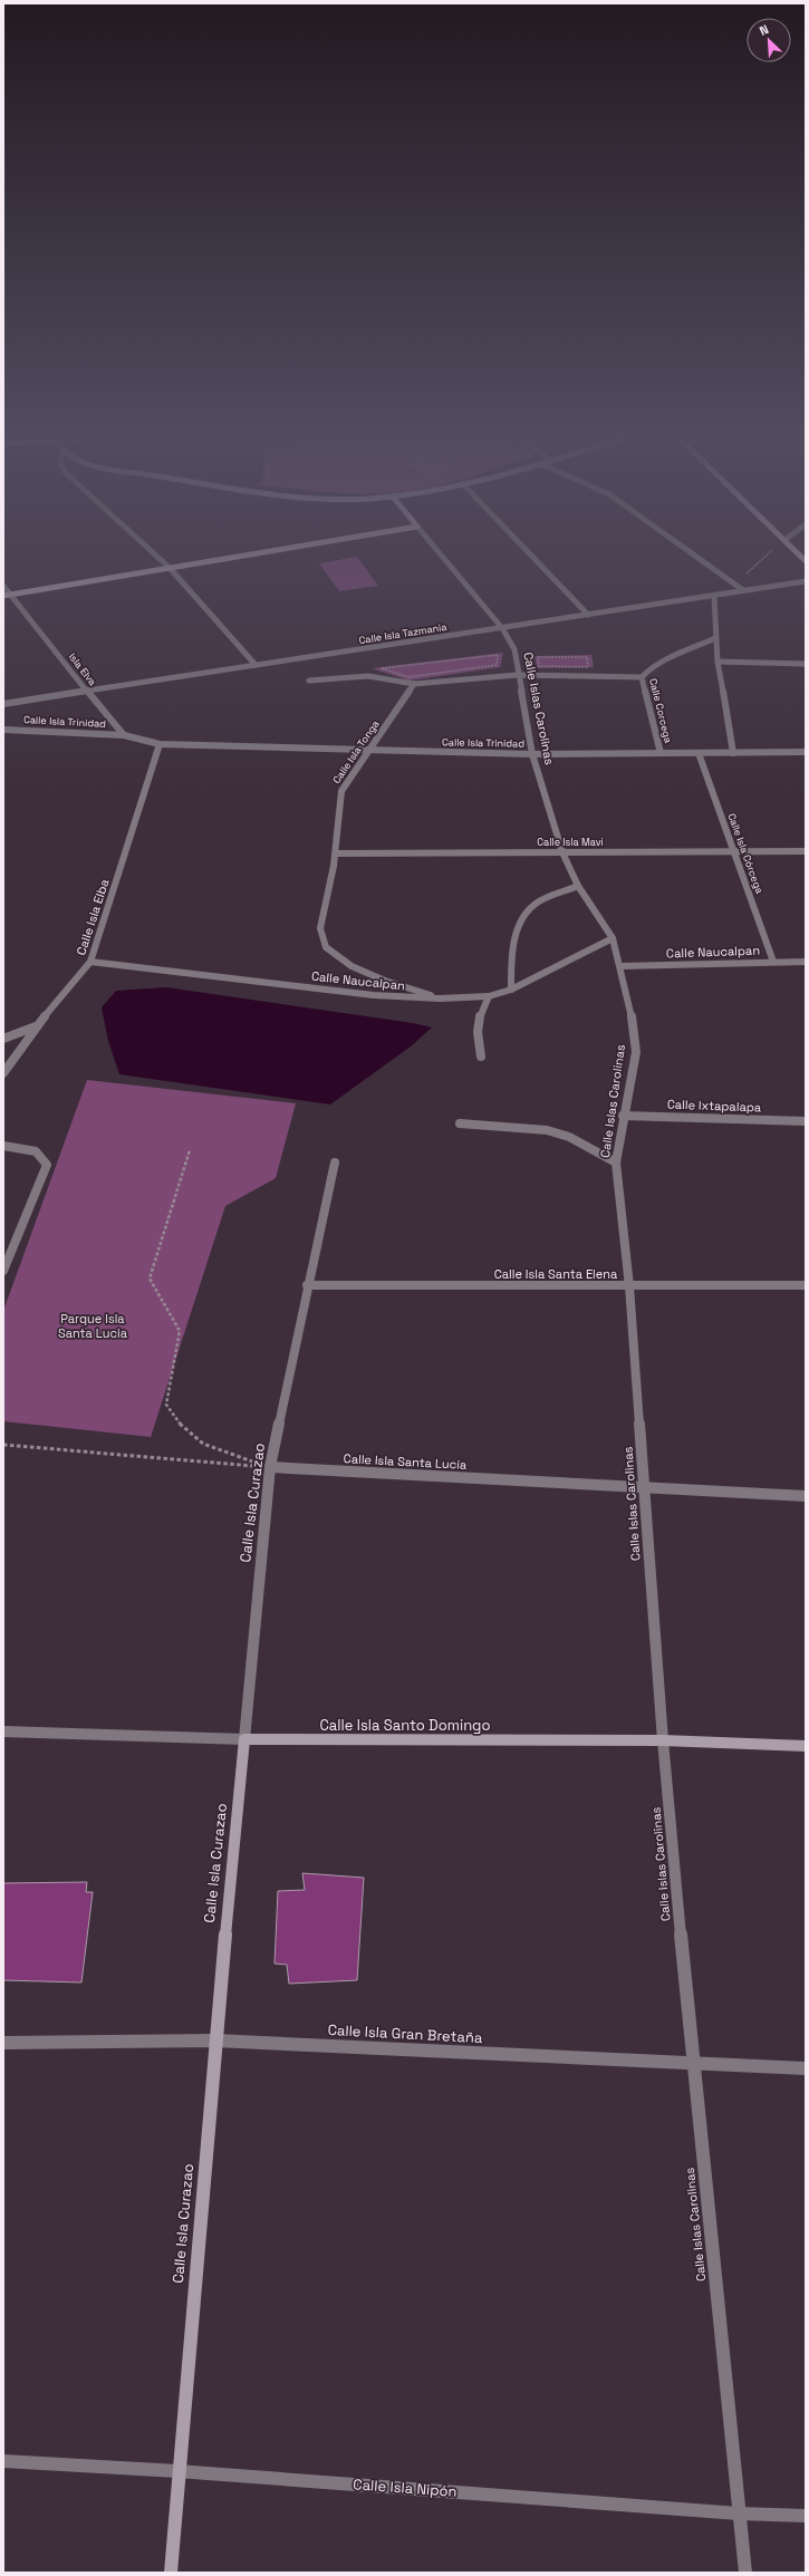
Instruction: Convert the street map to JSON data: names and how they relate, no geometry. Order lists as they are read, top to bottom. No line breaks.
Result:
{"streets":{"street":["Calle Isla Tazmania","Isla Elva","Calle Islas Carolinas","Calle Corcega","Calle Isla Trinidad","Calle Isla Tonga","Calle Isla Mavi","Calle Isla Córcega","Calle Isla Elba","Calle Naucalpan","Calle Ixtapalapa","Calle Isla Santa Elena","Calle Isla Santa Lucía","Calle Isla Curazao","Calle Isla Santo Domingo","Calle Isla Gran Bretaña","Calle Isla Nipón"]},"crossings":[["Calle Isla Tazmania","Isla Elva"],["Calle Isla Tazmania","Calle Islas Carolinas"],["Isla Elva","Calle Isla Trinidad"],["Calle Islas Carolinas","Calle Isla Trinidad"],["Calle Islas Carolinas","Calle Isla Mavi"],["Calle Islas Carolinas","Calle Naucalpan"],["Calle Islas Carolinas","Calle Ixtapalapa"],["Calle Islas Carolinas","Calle Isla Santa Elena"],["Calle Islas Carolinas","Calle Isla Santa Lucía"],["Calle Islas Carolinas","Calle Isla Santo Domingo"],["Calle Islas Carolinas","Calle Isla Gran Bretaña"],["Calle Islas Carolinas","Calle Isla Nipón"],["Calle Corcega","Calle Isla Trinidad"],["Calle Isla Trinidad","Calle Isla Tonga"],["Calle Isla Trinidad","Calle Isla Córcega"],["Calle Isla Trinidad","Calle Isla Elba"],["Calle Isla Tonga","Calle Isla Mavi"],["Calle Isla Tonga","Calle Naucalpan"],["Calle Isla Mavi","Calle Isla Córcega"],["Calle Isla Córcega","Calle Naucalpan"],["Calle Isla Elba","Calle Naucalpan"],["Calle Isla Santa Elena","Calle Isla Curazao"],["Calle Isla Santa Lucía","Calle Isla Curazao"],["Calle Isla Curazao","Calle Isla Santo Domingo"],["Calle Isla Curazao","Calle Isla Gran Bretaña"],["Calle Isla Curazao","Calle Isla Nipón"]],"parks":["Parque Isla Santa Lucia"],"north":"top left"}
